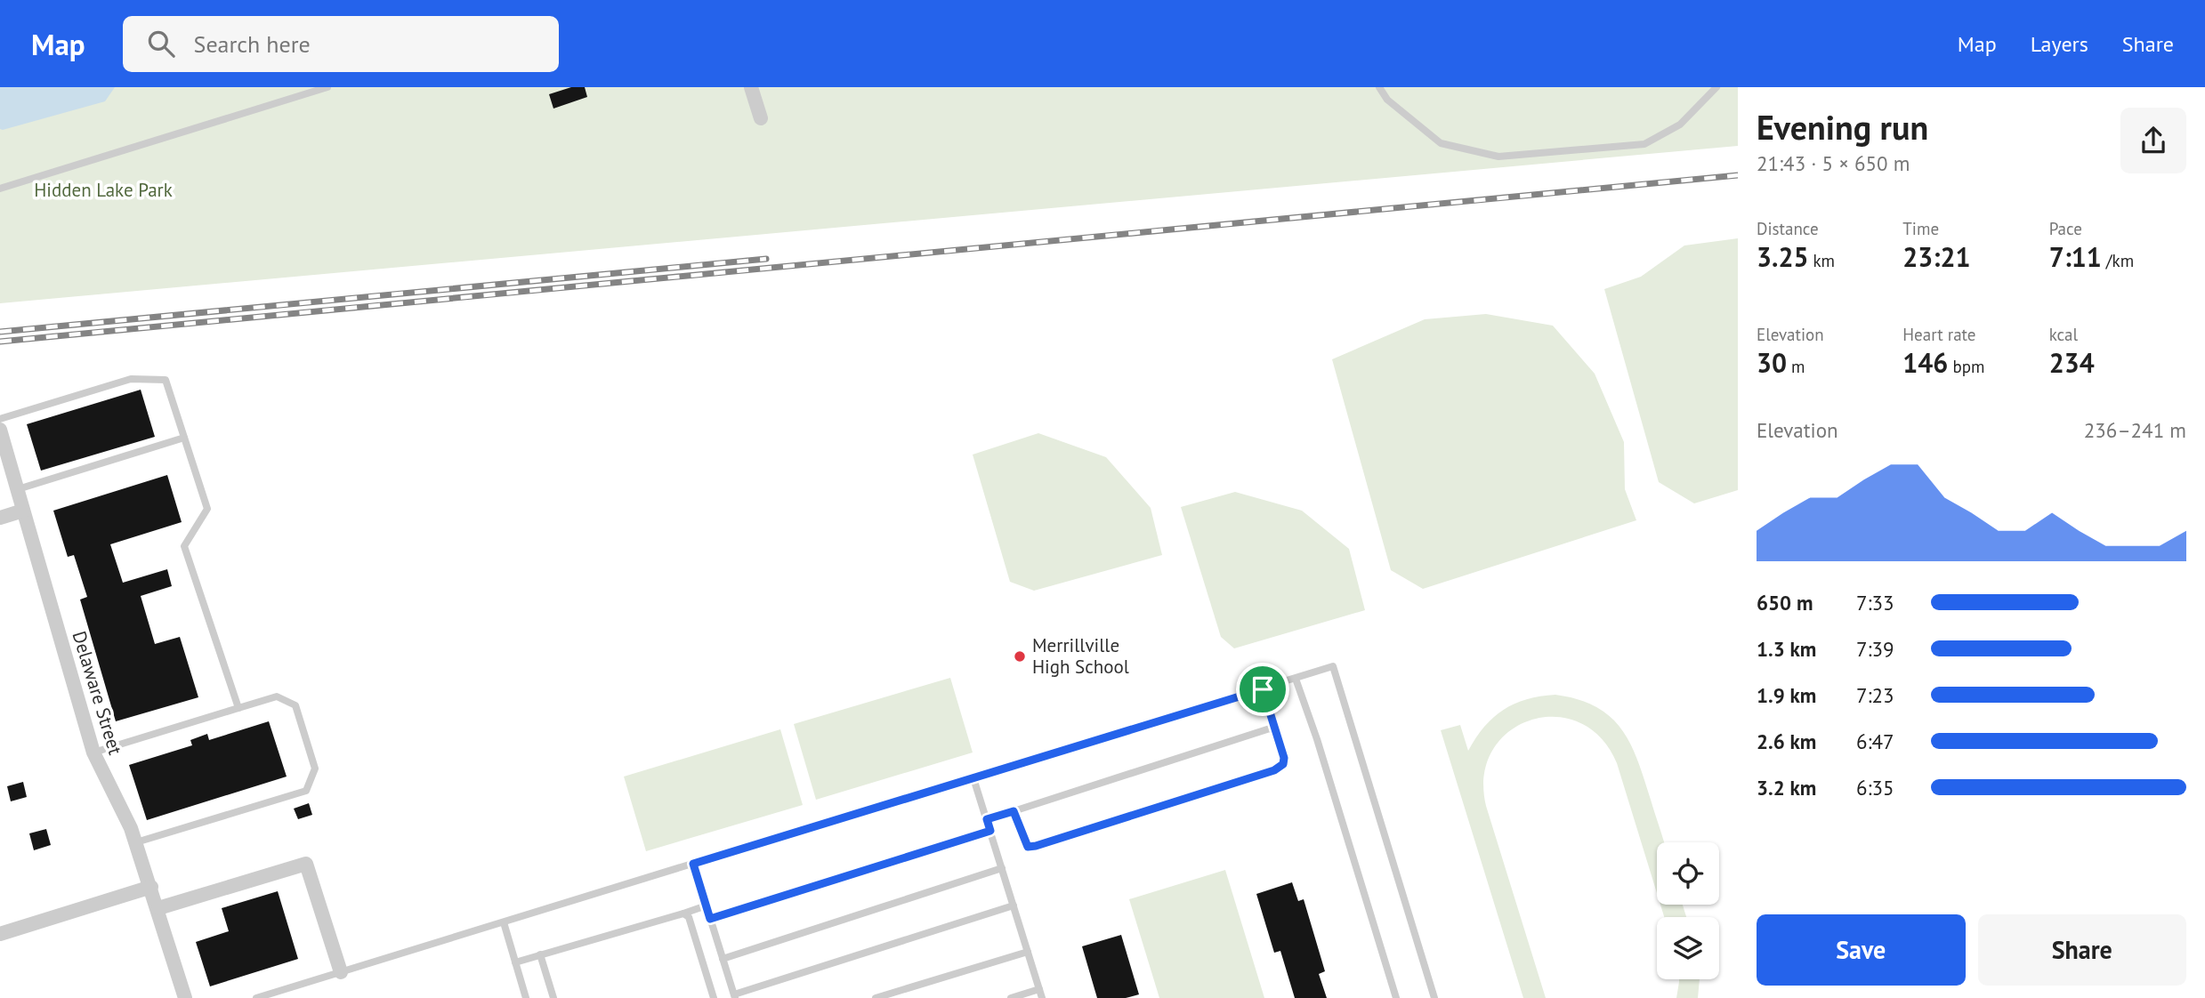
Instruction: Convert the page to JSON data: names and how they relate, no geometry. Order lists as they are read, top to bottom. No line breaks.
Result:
{"streets":{"street":["Delaware Street"]},"parks":["Hidden Lake Park"],"places":["Merrillville High School"],"page":{"header":"Map","search":"Search here","nav":["Map","Layers","Share"],"heading":["Evening run","21:43 · 5 × 650 m"],"stats":[["Distance","3.25 km"],["Time","23:21"],["Pace","7:11 /km"],["Elevation","30 m"],["Heart rate","146 bpm"],["kcal","234"]],"chart":["Elevation","236–241 m"],"list":[{"name":"650 m","note":"7:33"},{"name":"1.3 km","note":"7:39"},{"name":"1.9 km","note":"7:23"},{"name":"2.6 km","note":"6:47"},{"name":"3.2 km","note":"6:35"}],"buttons":["Save","Share"]}}
